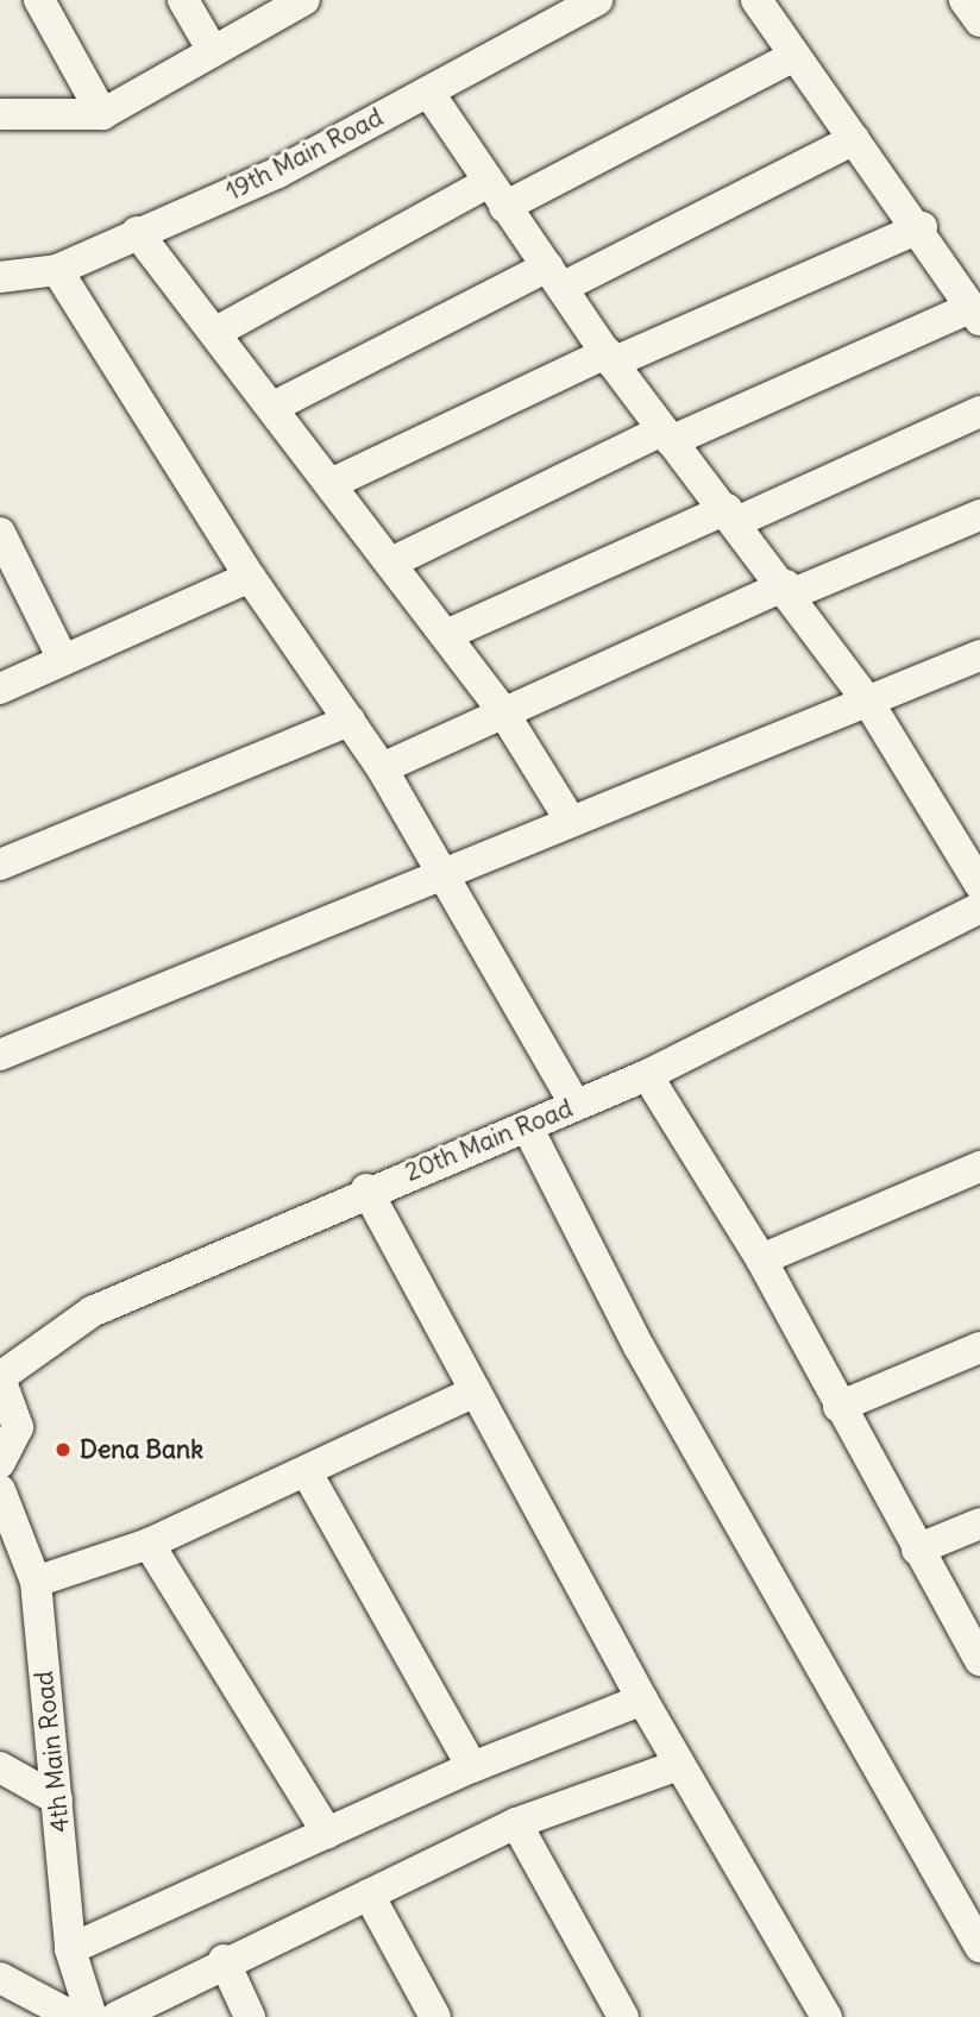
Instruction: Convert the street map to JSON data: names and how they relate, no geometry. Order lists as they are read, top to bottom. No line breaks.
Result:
{"streets":{"street":["19th Main Road","20th Main Road","4th Main Road"]},"places":["Dena Bank"]}
